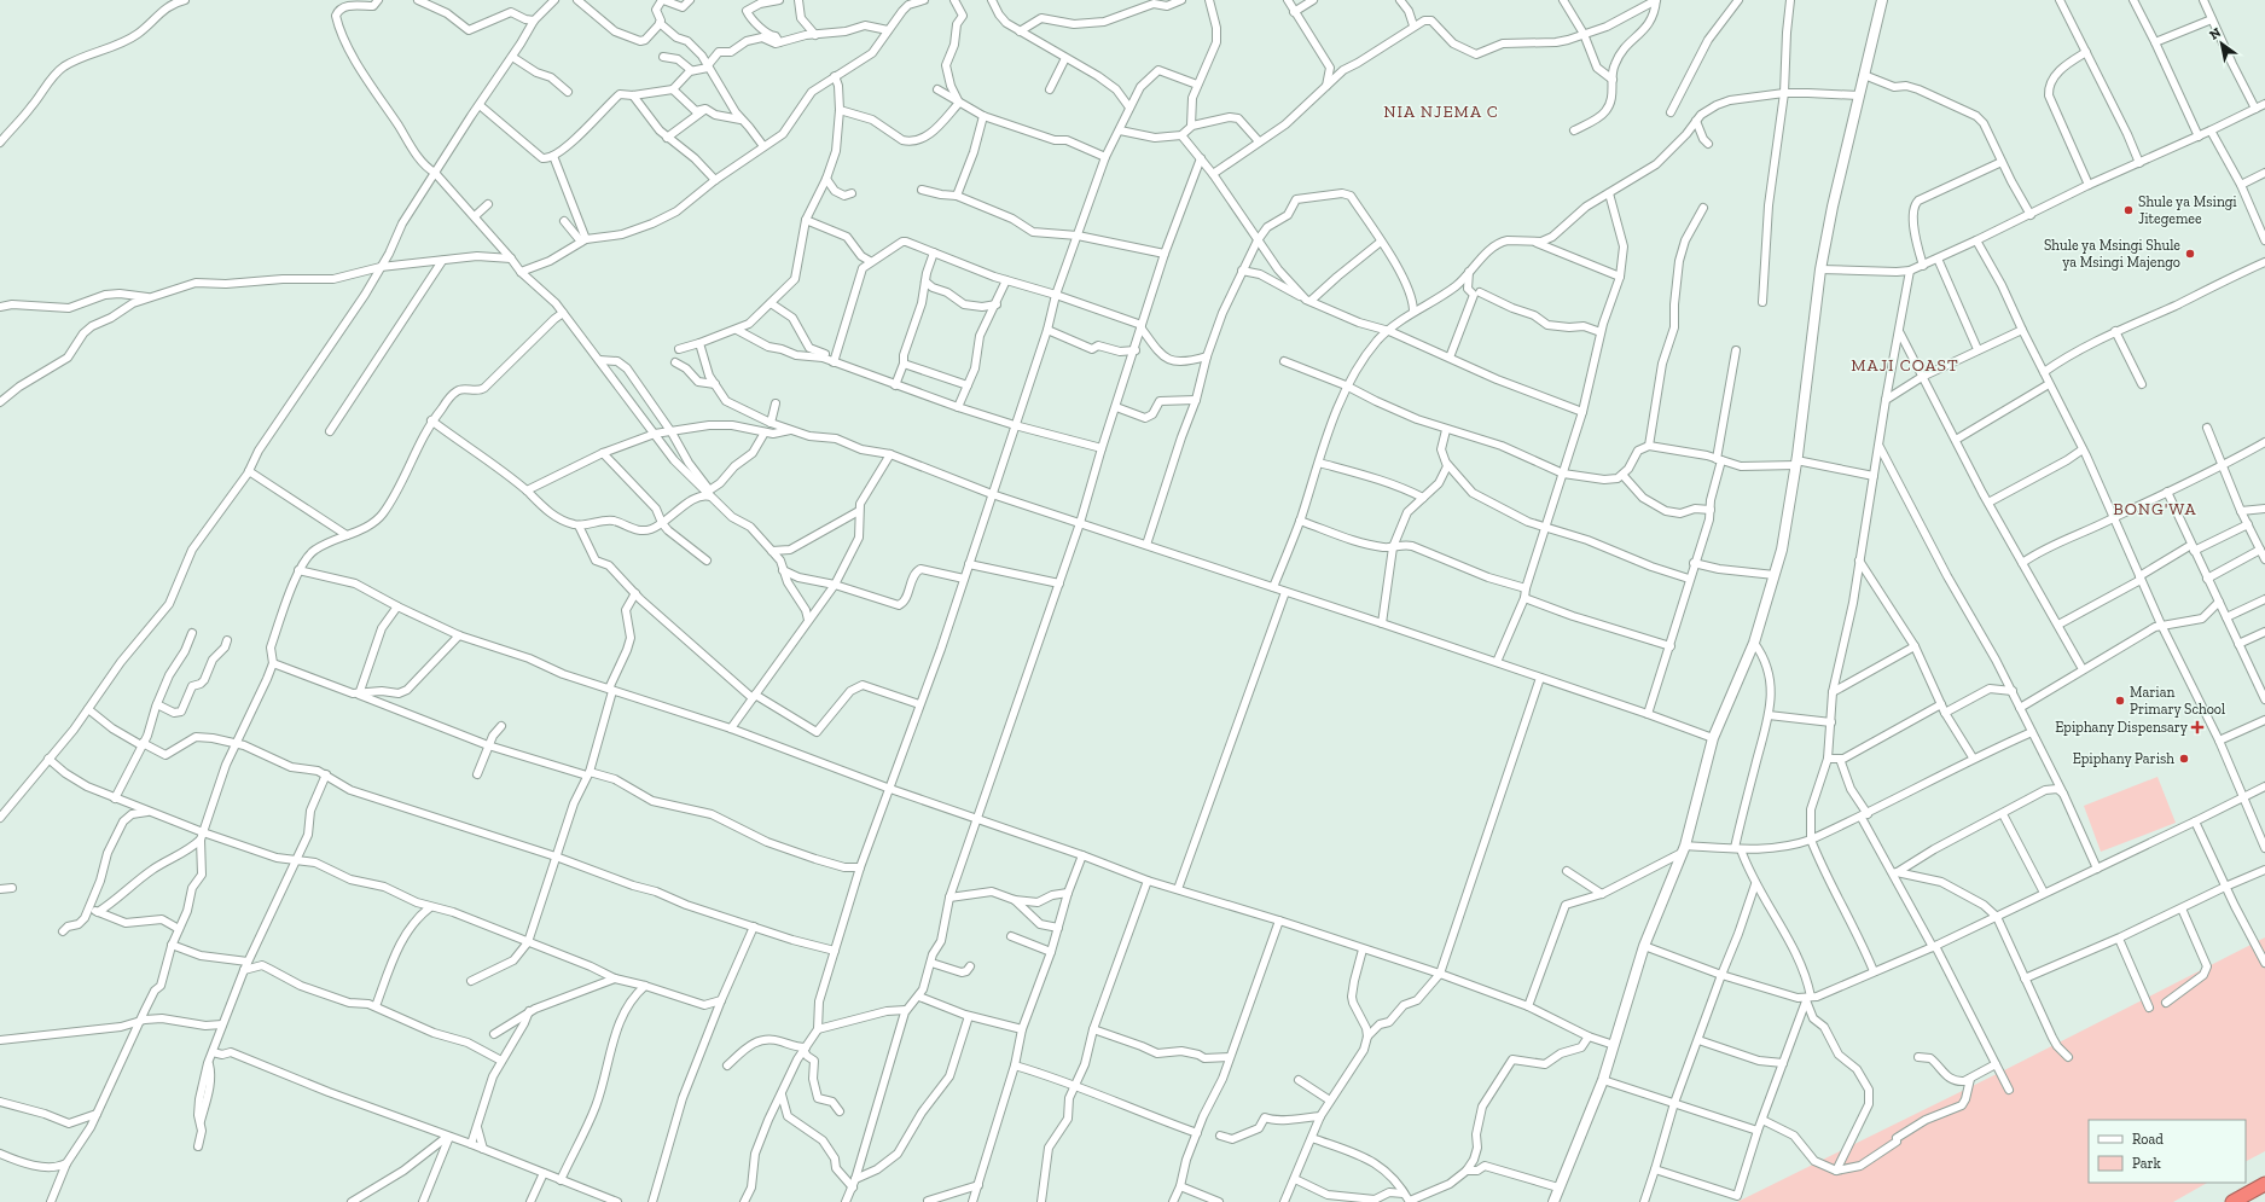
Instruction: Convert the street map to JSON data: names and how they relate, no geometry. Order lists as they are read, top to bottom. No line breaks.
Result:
{"districts":["NIA NJEMA C","MAJI COAST","BONG'WA"],"places":{"other":["Shule ya Msingi Jitegemee","Shule ya Msingi Shule ya Msingi Majengo","Marian Primary School","Epiphany Parish"],"health":["Epiphany Dispensary"]},"legend":["Road","Park"],"north":"top left"}
